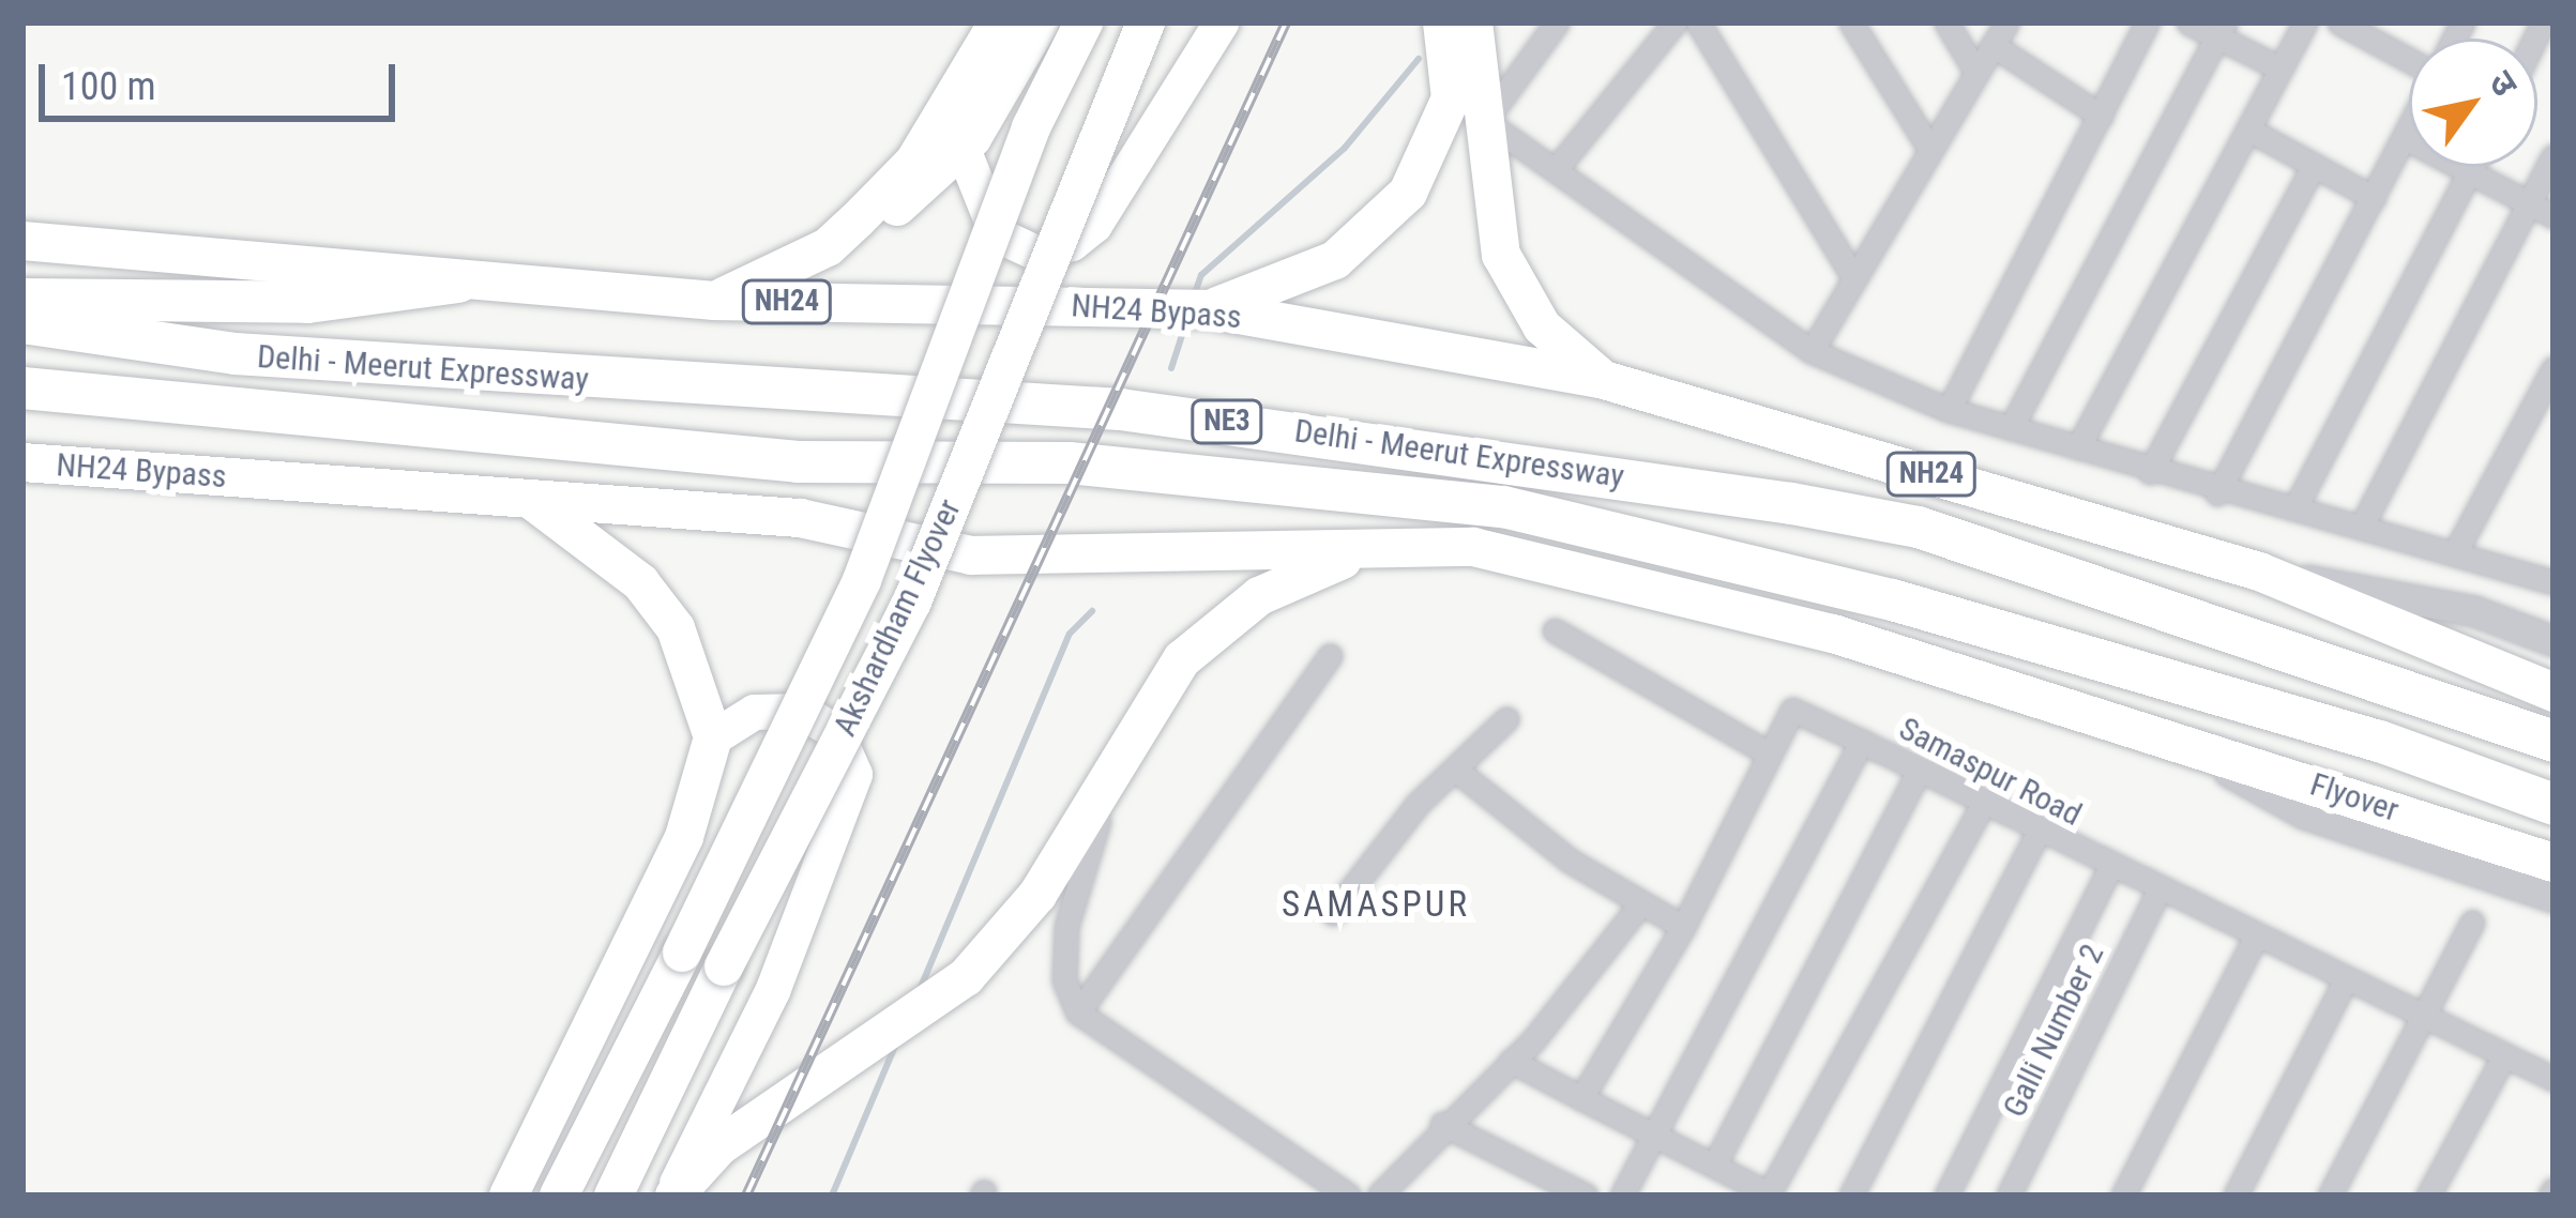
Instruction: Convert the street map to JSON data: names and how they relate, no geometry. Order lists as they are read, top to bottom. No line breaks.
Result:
{"streets":{"highway":["NH24","NH24 Bypass","Delhi - Meerut Expressway","NE3","Akshardham Flyover","Flyover"],"street":["Samaspur Road","Galli Number 2"]},"crossings":[["NH24 Bypass","Flyover"],["Samaspur Road","Galli Number 2"]],"districts":["SAMASPUR"],"scale_bar":"100 m","north":"top right"}
